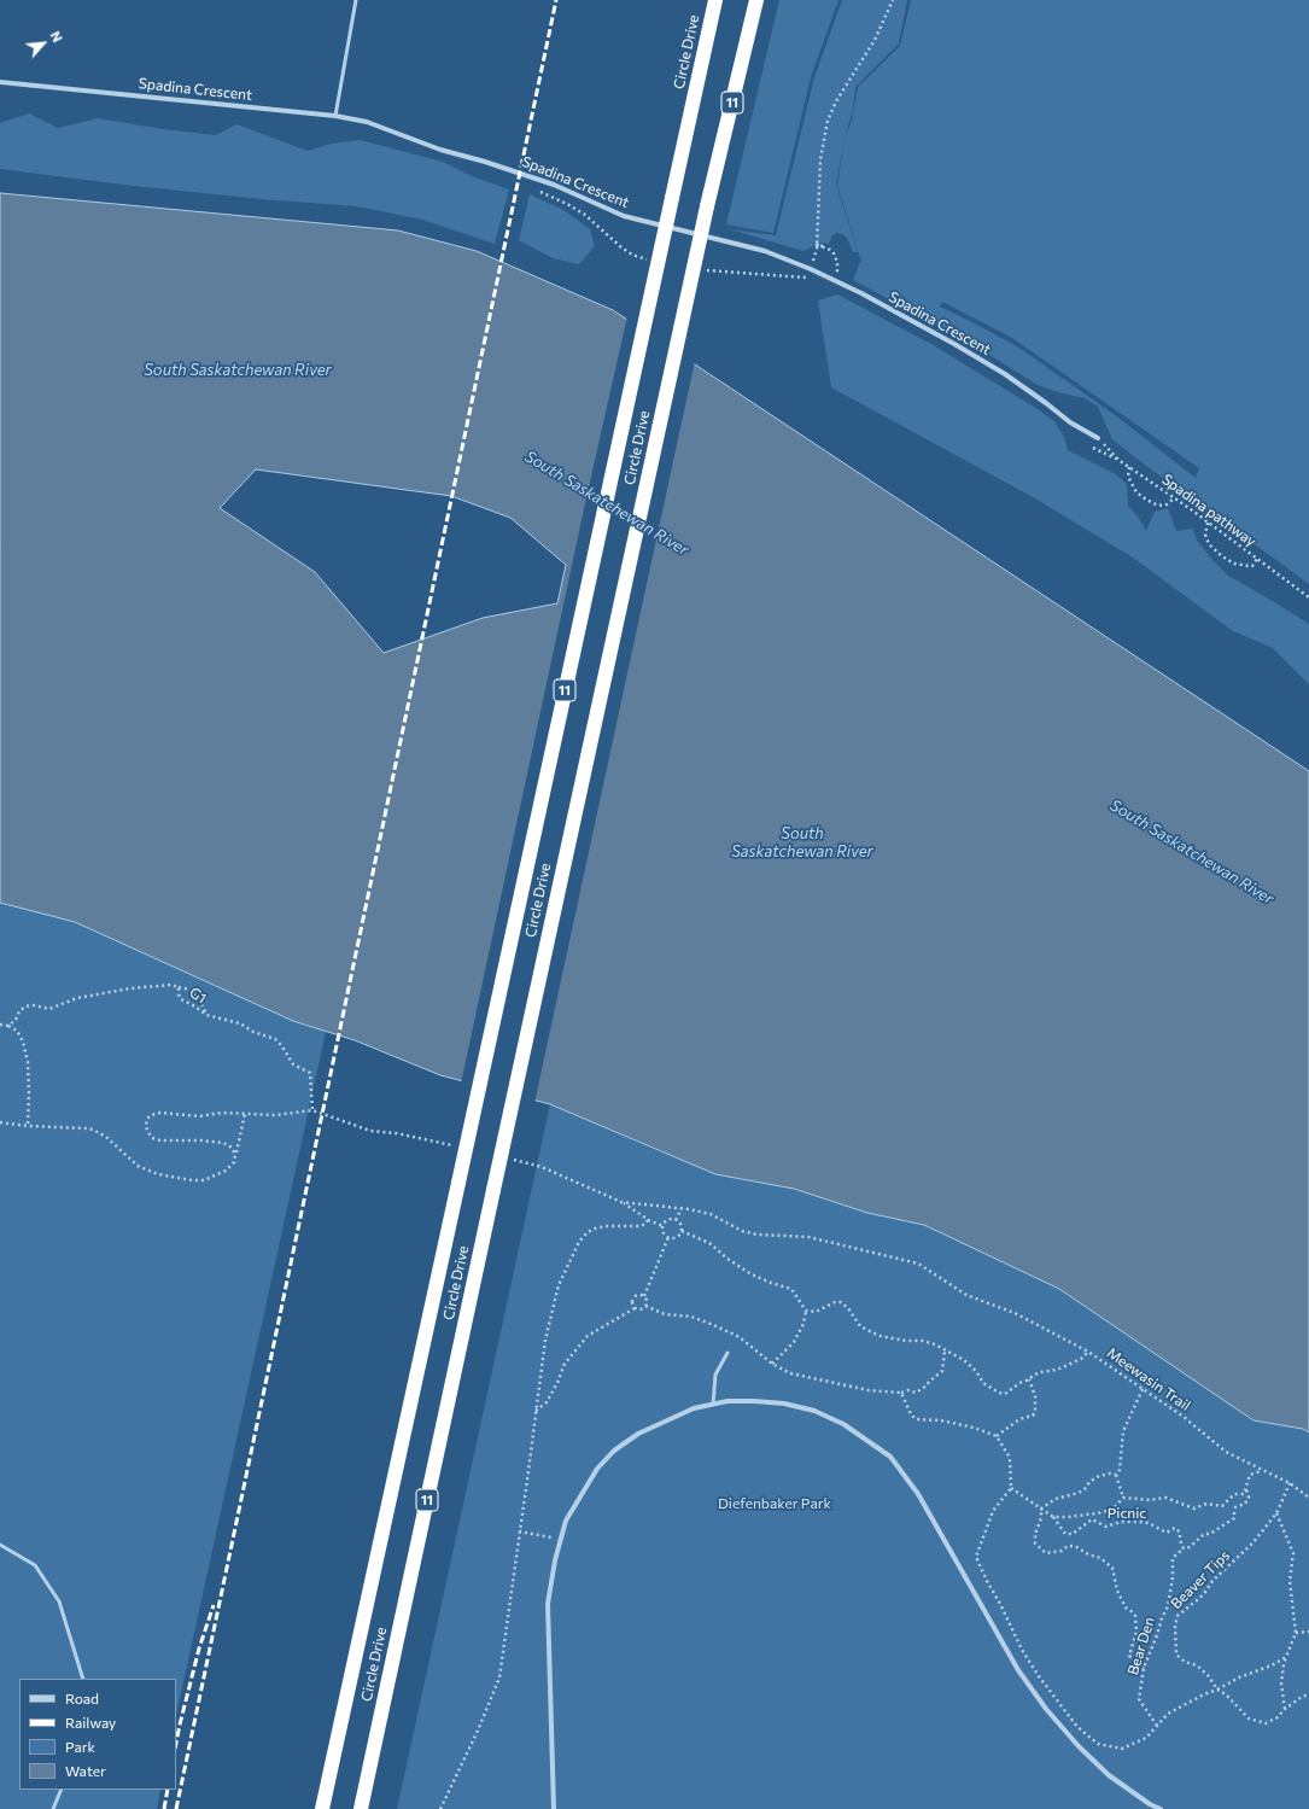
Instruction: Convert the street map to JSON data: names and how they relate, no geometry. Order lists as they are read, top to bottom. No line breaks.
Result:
{"streets":{"highway":["Circle Drive","11"],"street":["Spadina Crescent"],"path":["Spadina pathway","G1","Meewasin Trail","Picnic","Beaver Tips","Bear Den"]},"crossings":[["Spadina Crescent","Spadina pathway"],["Meewasin Trail","Beaver Tips"],["Picnic","Bear Den"]],"water":["South Saskatchewan River"],"parks":["Diefenbaker Park"],"legend":["Road","Railway","Park","Water"],"north":"top right"}
